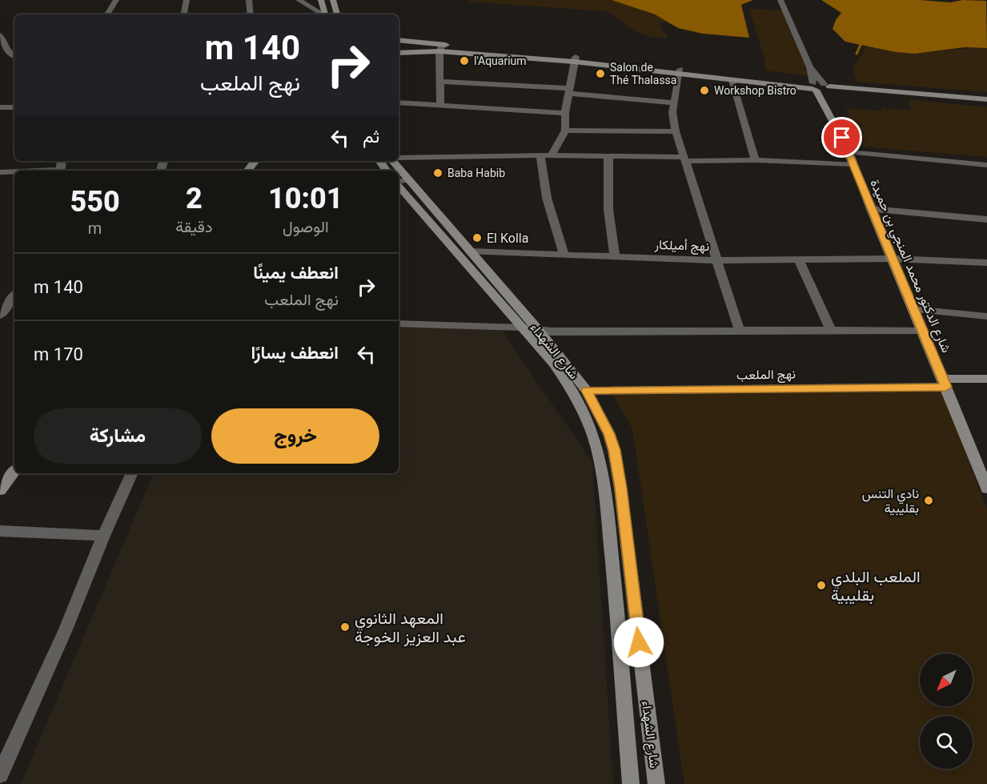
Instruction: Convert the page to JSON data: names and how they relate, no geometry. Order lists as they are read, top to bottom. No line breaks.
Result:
{"streets":{"street":["نهج أميلكار","شارع الدكتور محمد المنجي بن حميدة","شارع الشهداء","نهج الملعب"]},"crossings":[["نهج أميلكار","شارع الدكتور محمد المنجي بن حميدة"],["نهج أميلكار","شارع الشهداء"],["شارع الدكتور محمد المنجي بن حميدة","نهج الملعب"],["شارع الشهداء","نهج الملعب"]],"places":["l'Aquarium","Salon de Thé Thalassa","Workshop Bistro","Baba Habib","El Kolla","نادي التنس بقليبية","الملعب البلدي بقليبية","المعهد الثانوي عبد العزيز الخوجة"],"north":"bottom left","page":{"turn":["140 m","نهج الملعب"],"then":"ثم","eta":["10:01","الوصول","2","دقيقة","550","m"],"list":[{"name":"انعطف يمينًا","note":"نهج الملعب","value":"140 m"},{"name":"انعطف يسارًا","value":"170 m"}],"buttons":["خروج","مشاركة"]}}
